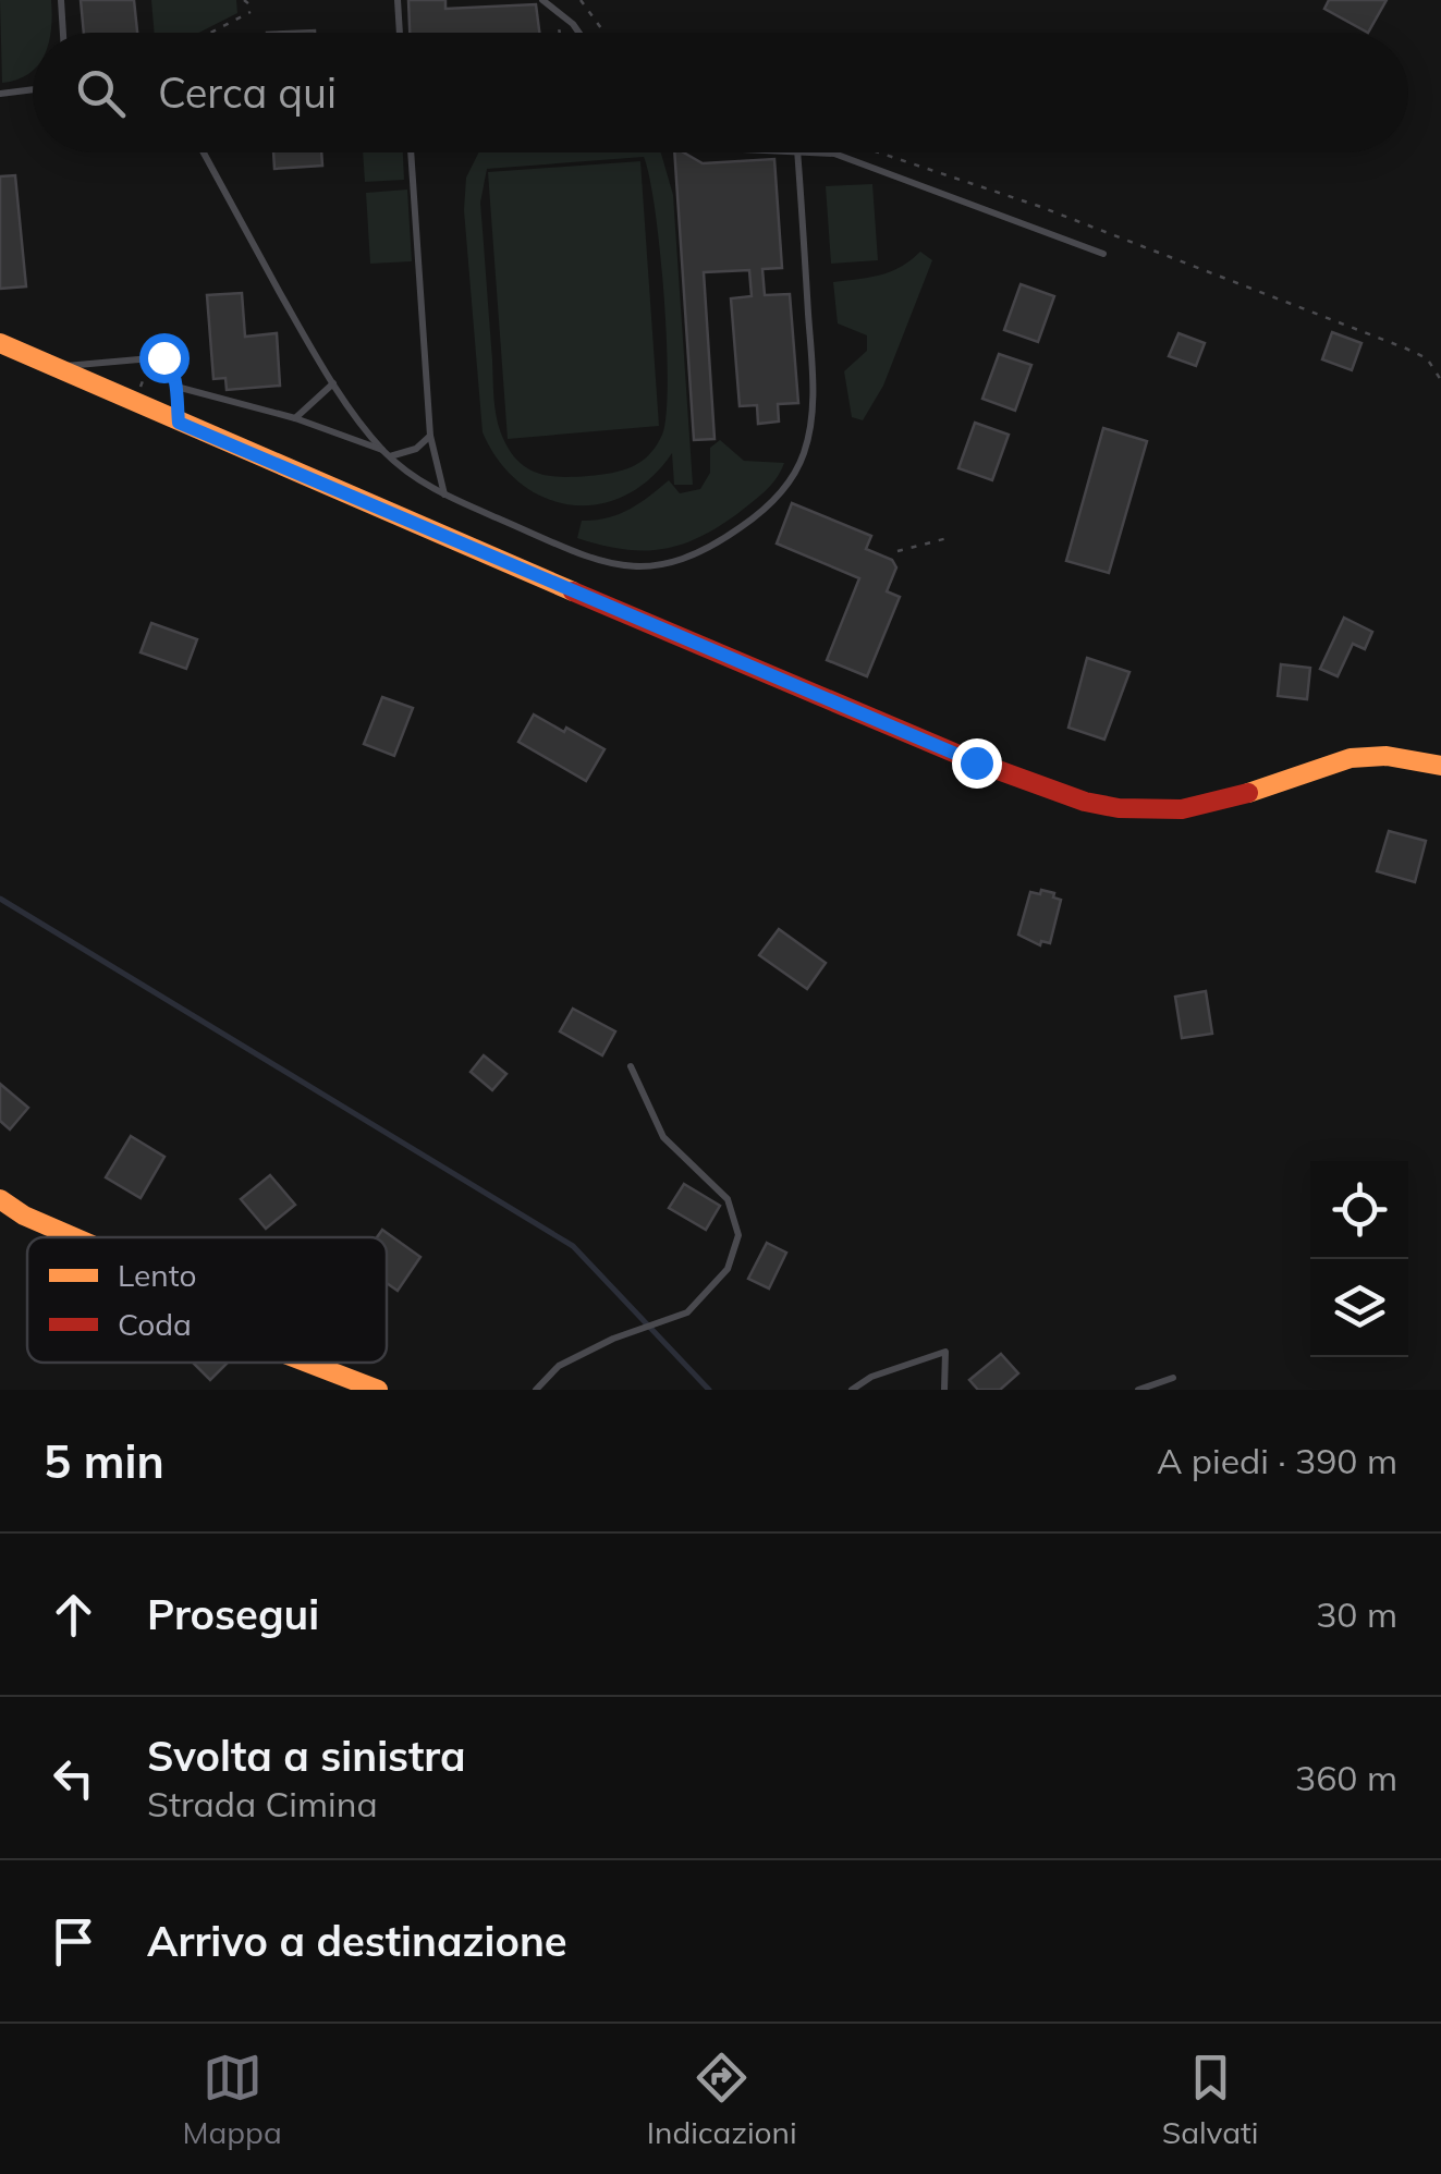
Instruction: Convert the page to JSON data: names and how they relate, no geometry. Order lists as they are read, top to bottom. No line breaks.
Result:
{"legend":["Lento","Coda"],"page":{"search":"Cerca qui","heading":["5 min","A piedi · 390 m"],"list":[["Prosegui","30 m"],["Svolta a sinistra","Strada Cimina","360 m"],"Arrivo a destinazione"],"nav":["Mappa","Indicazioni","Salvati"]}}
